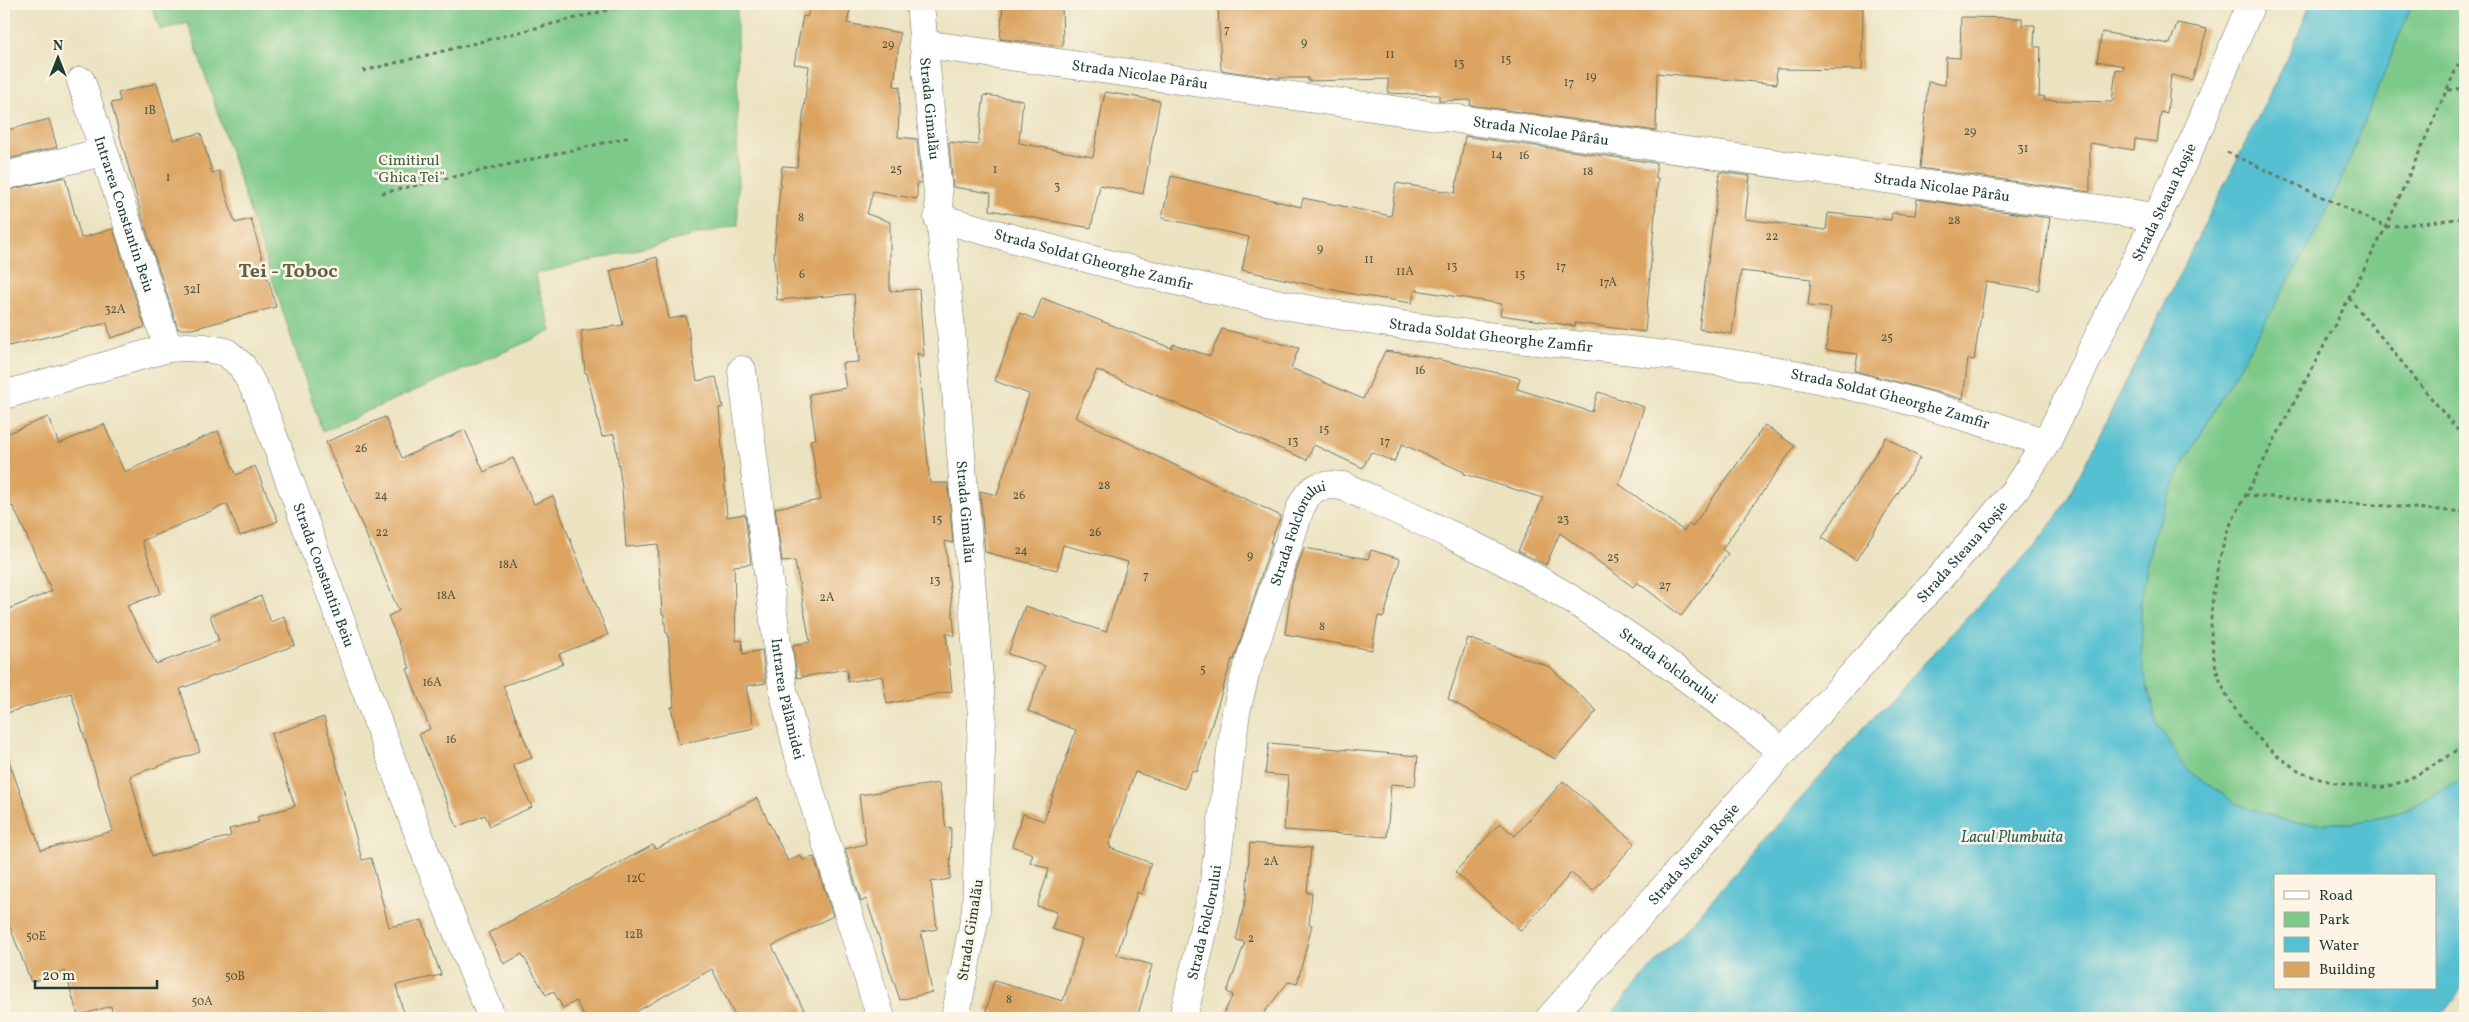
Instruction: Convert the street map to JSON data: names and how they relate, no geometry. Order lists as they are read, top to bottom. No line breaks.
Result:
{"streets":{"street":["Strada Nicolae Pârâu","Strada Gimalău","Strada Steaua Roșie","Intrarea Constantin Beiu","Strada Soldat Gheorghe Zamfir","Strada Folclorului","Strada Constantin Beiu","Intrarea Pălămidei"]},"crossings":[["Strada Nicolae Pârâu","Strada Gimalău"],["Strada Nicolae Pârâu","Strada Steaua Roșie"],["Strada Gimalău","Strada Soldat Gheorghe Zamfir"],["Strada Steaua Roșie","Strada Soldat Gheorghe Zamfir"],["Strada Steaua Roșie","Strada Folclorului"],["Intrarea Constantin Beiu","Strada Constantin Beiu"]],"districts":["Tei - Toboc"],"water":["Lacul Plumbuita"],"parks":["Cimitirul \"Ghica Tei\""],"house_numbers":["7","9","29","11","15","13","19","17","1B","29","31","14","16","25","1","18","1","3","8","28","22","9","11","13","17","11A","6","15","17A","32I","32A","25","16","15","13","17","26","28","24","26","15","23","22","26","24","9","25","18A","7","13","27","18A","2A","8","5","16A","16","2A","12C","12B","50E","2","50B","8","50A"],"legend":["Road","Park","Water","Building"],"scale_bar":"20 m","north":"top"}
